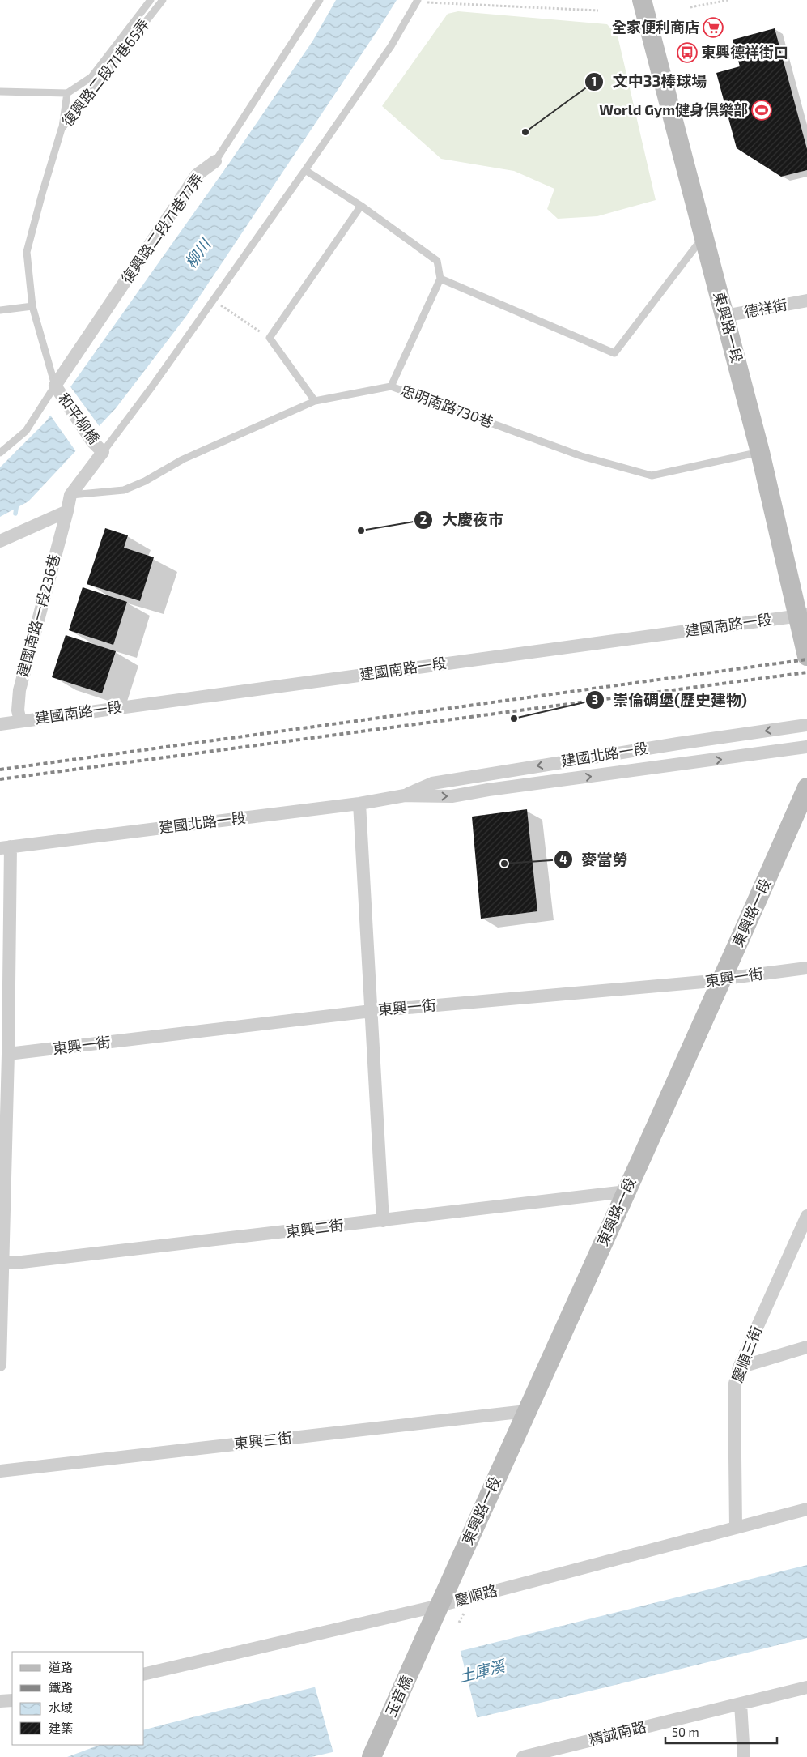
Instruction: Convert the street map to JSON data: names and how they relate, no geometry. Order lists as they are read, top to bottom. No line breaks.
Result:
{"streets":{"street":["復興路二段71巷77弄","德祥街","東興路一段","和平柳橋","建國南路一段236巷","建國南路一段","建國北路一段","東興一街","東興二街","慶順三街","東興三街","慶順路","玉音橋","精誠南路"],"lane":["復興路二段71巷65弄","忠明南路730巷"]},"crossings":[["復興路二段71巷65弄","復興路二段71巷77弄"],["復興路二段71巷65弄","和平柳橋"],["復興路二段71巷77弄","和平柳橋"],["德祥街","東興路一段"],["東興路一段","忠明南路730巷"],["東興路一段","建國南路一段"],["東興路一段","東興一街"],["東興路一段","東興二街"],["東興路一段","東興三街"],["東興路一段","慶順路"],["東興路一段","玉音橋"],["建國南路一段236巷","建國南路一段"],["慶順三街","慶順路"]],"water":["柳川","土庫溪"],"places":{"supermarket":["全家便利商店"],"bus stop":["東興德祥街口"],"sports":["World Gym健身俱樂部"],"other":["文中33棒球場","大慶夜市","崇倫碉堡(歷史建物)","麥當勞"]},"legend":["道路","鐵路","水域","建築"],"scale_bar":"50 m"}
